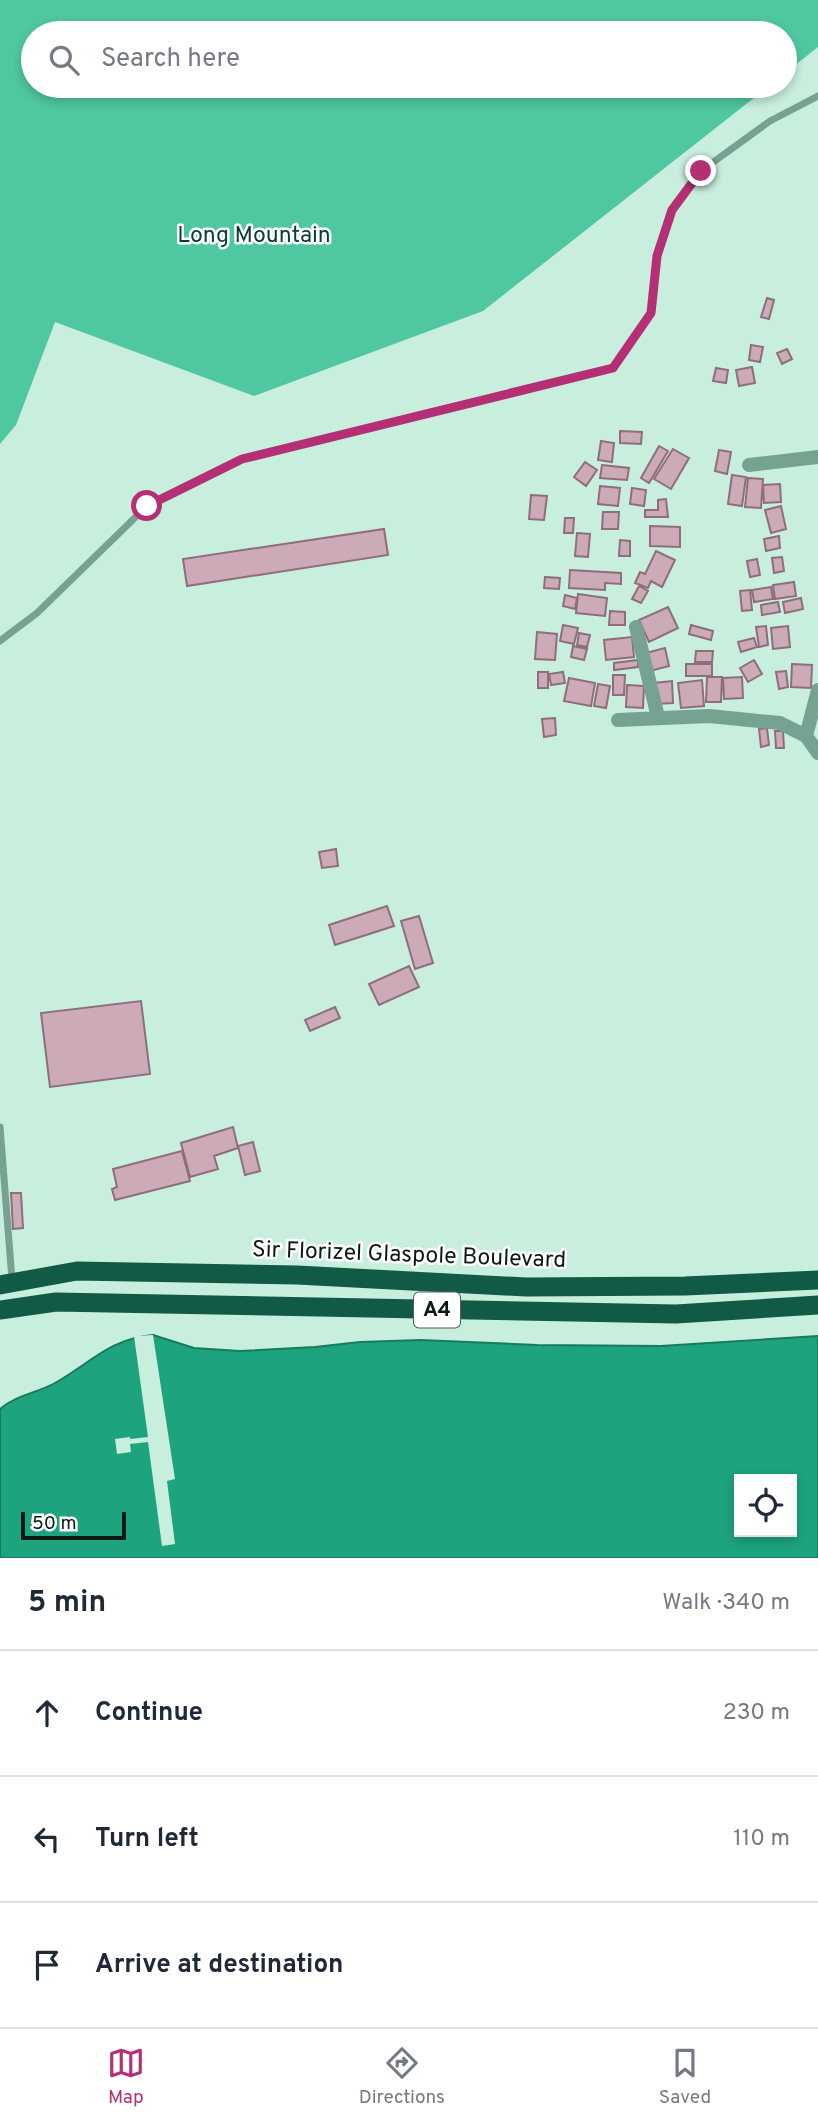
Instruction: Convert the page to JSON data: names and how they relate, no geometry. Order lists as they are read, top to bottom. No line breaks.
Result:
{"streets":{"highway":["Sir Florizel Glaspole Boulevard","A4"]},"parks":["Long Mountain"],"scale_bar":"50 m","page":{"search":"Search here","scale":"50 m","heading":["5 min","Walk · 340 m"],"list":[["Continue","230 m"],["Turn left","110 m"],"Arrive at destination"],"nav":["Map","Directions","Saved"]}}
